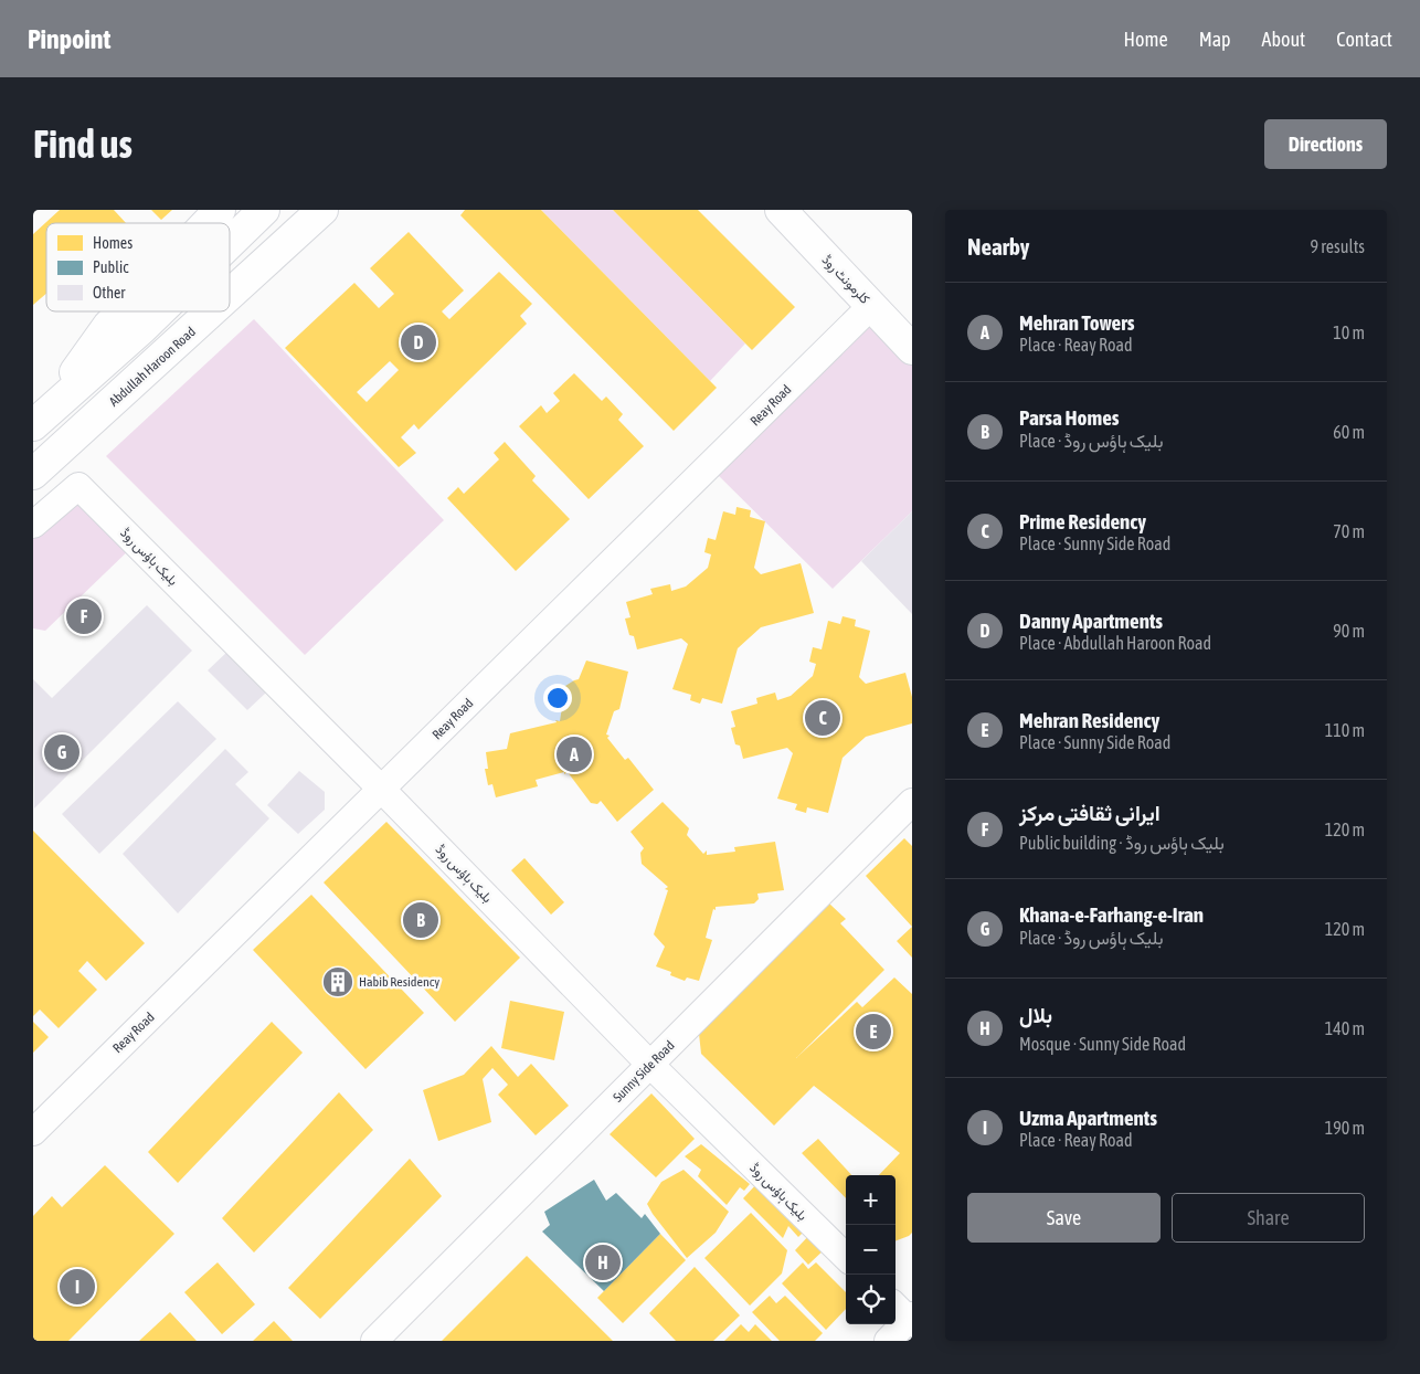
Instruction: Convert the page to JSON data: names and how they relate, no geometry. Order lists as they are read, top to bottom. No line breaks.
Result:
{"streets":{"main road":["کلرمونٹ روڈ","Abdullah Haroon Road"],"street":["Reay Road","بلیک ہاؤس روڈ","Sunny Side Road"]},"crossings":[["کلرمونٹ روڈ","Reay Road"],["Reay Road","بلیک ہاؤس روڈ"],["بلیک ہاؤس روڈ","Sunny Side Road"]],"places":{"building":["Habib Residency"]},"legend":["Homes","Public","Other"],"page":{"header":"Pinpoint","nav":["Home","Map","About","Contact"],"buttons":["Directions",["Save","Share"]],"title":"Find us","heading":["Nearby","9 results"],"list":[{"mark":"A","name":"Mehran Towers","note":"Place · Reay Road","value":"10 m"},{"mark":"B","name":"Parsa Homes","note":"Place · بلیک ہاؤس روڈ","value":"60 m"},{"mark":"C","name":"Prime Residency","note":"Place · Sunny Side Road","value":"70 m"},{"mark":"D","name":"Danny Apartments","note":"Place · Abdullah Haroon Road","value":"90 m"},{"mark":"E","name":"Mehran Residency","note":"Place · Sunny Side Road","value":"110 m"},{"mark":"F","name":"ایرانی ثقافتی مرکز","note":"Public building · بلیک ہاؤس روڈ","value":"120 m"},{"mark":"G","name":"Khana-e-Farhang-e-Iran","note":"Place · بلیک ہاؤس روڈ","value":"120 m"},{"mark":"H","name":"بلال","note":"Mosque · Sunny Side Road","value":"140 m"},{"mark":"I","name":"Uzma Apartments","note":"Place · Reay Road","value":"190 m"}],"pins":["D","F","C","G","A","B","E","H","I"],"map_buttons":["+","−"]}}
